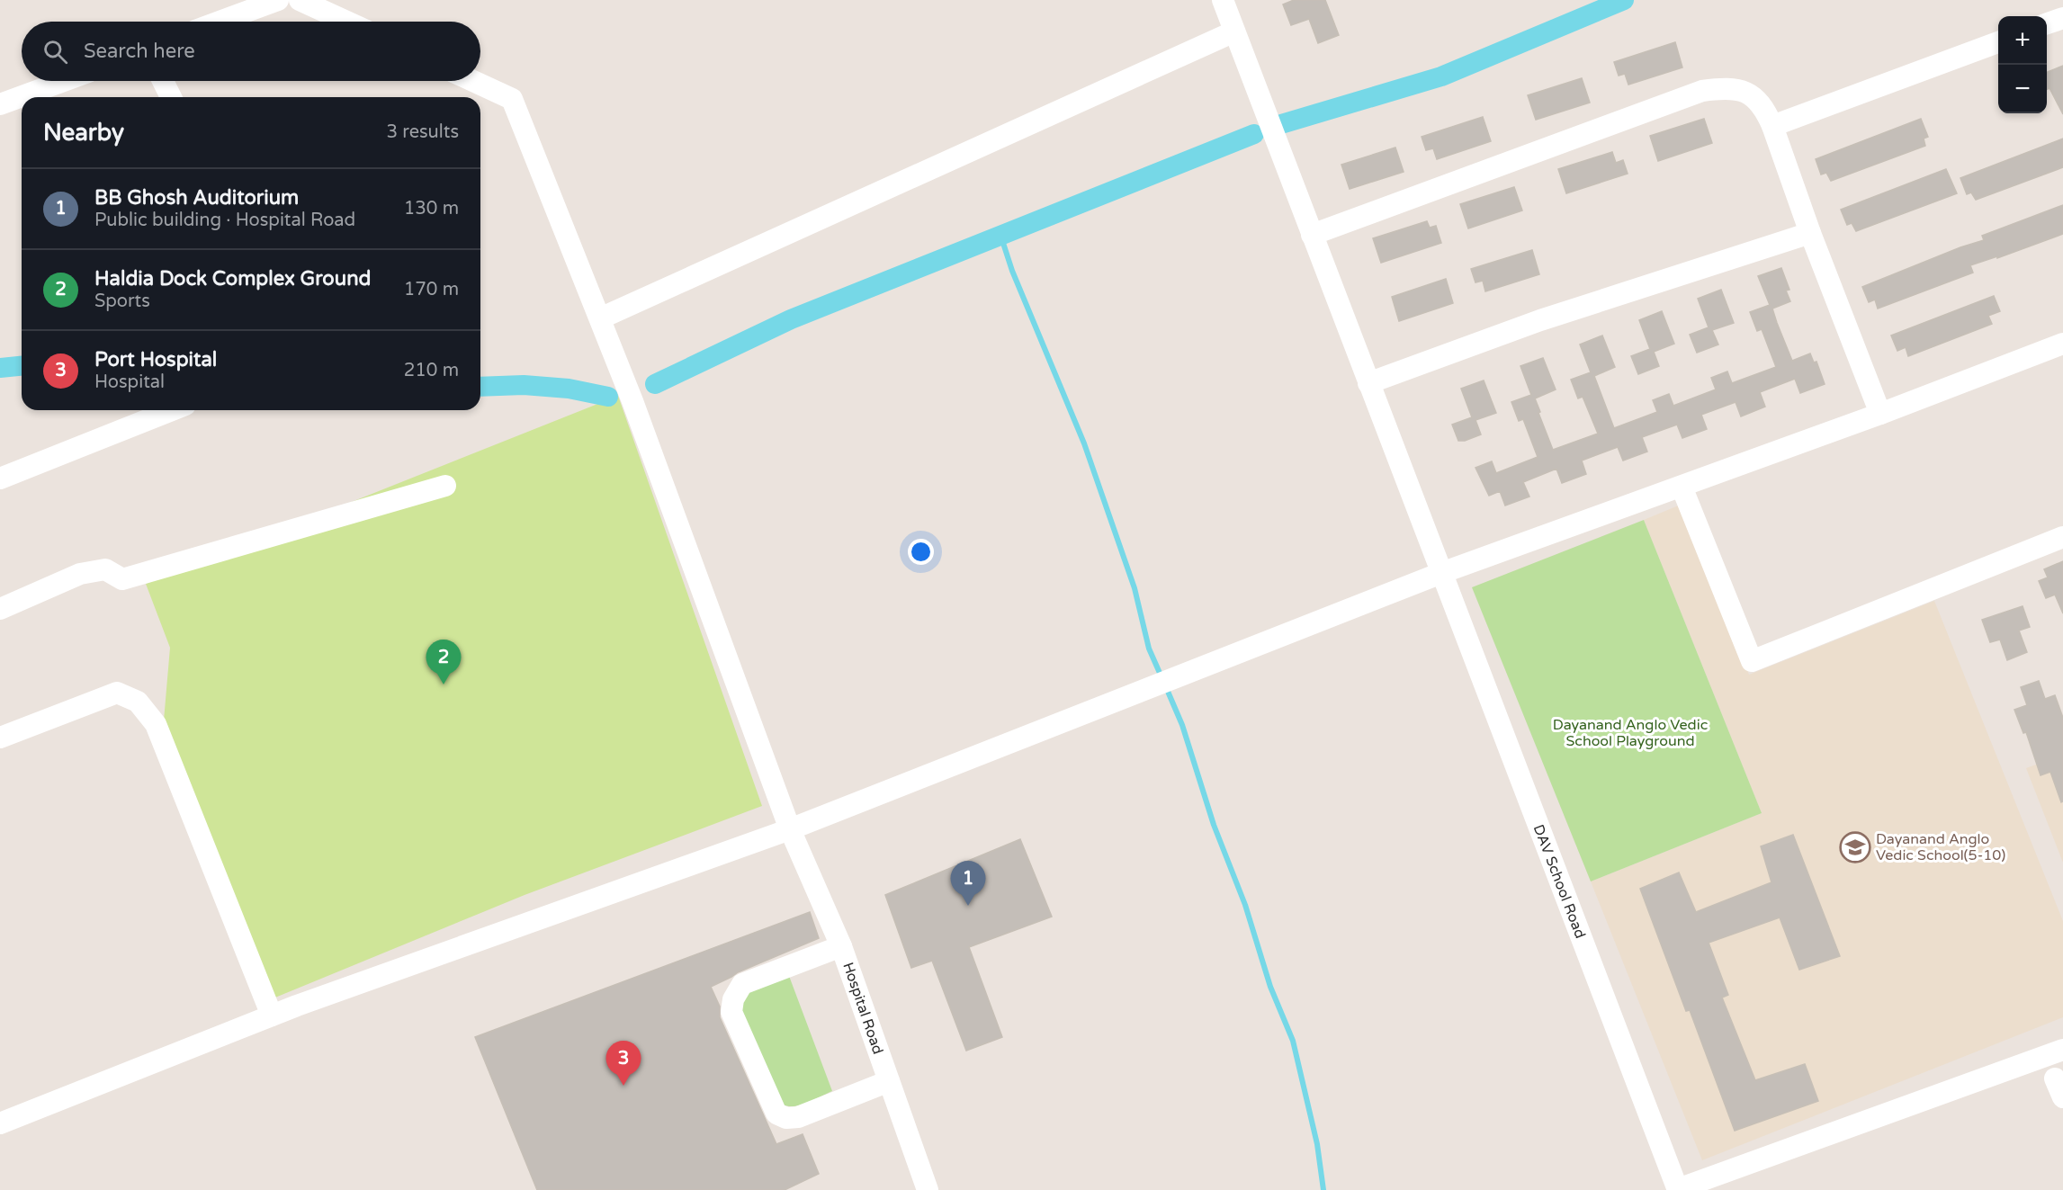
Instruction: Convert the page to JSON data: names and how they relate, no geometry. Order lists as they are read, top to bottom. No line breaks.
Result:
{"streets":{"street":["DAV School Road","Hospital Road"]},"parks":["Dayanand Anglo Vedic School Playground"],"places":{"school or university":["Dayanand Anglo Vedic School(5-10)"]},"page":{"map_buttons":["+","−"],"search":"Search here","heading":["Nearby","3 results"],"list":[{"mark":"1","name":"BB Ghosh Auditorium","note":"Public building · Hospital Road","value":"130 m"},{"mark":"2","name":"Haldia Dock Complex Ground","note":"Sports","value":"170 m"},{"mark":"3","name":"Port Hospital","note":"Hospital","value":"210 m"}],"pins":["2","1","3"]}}
